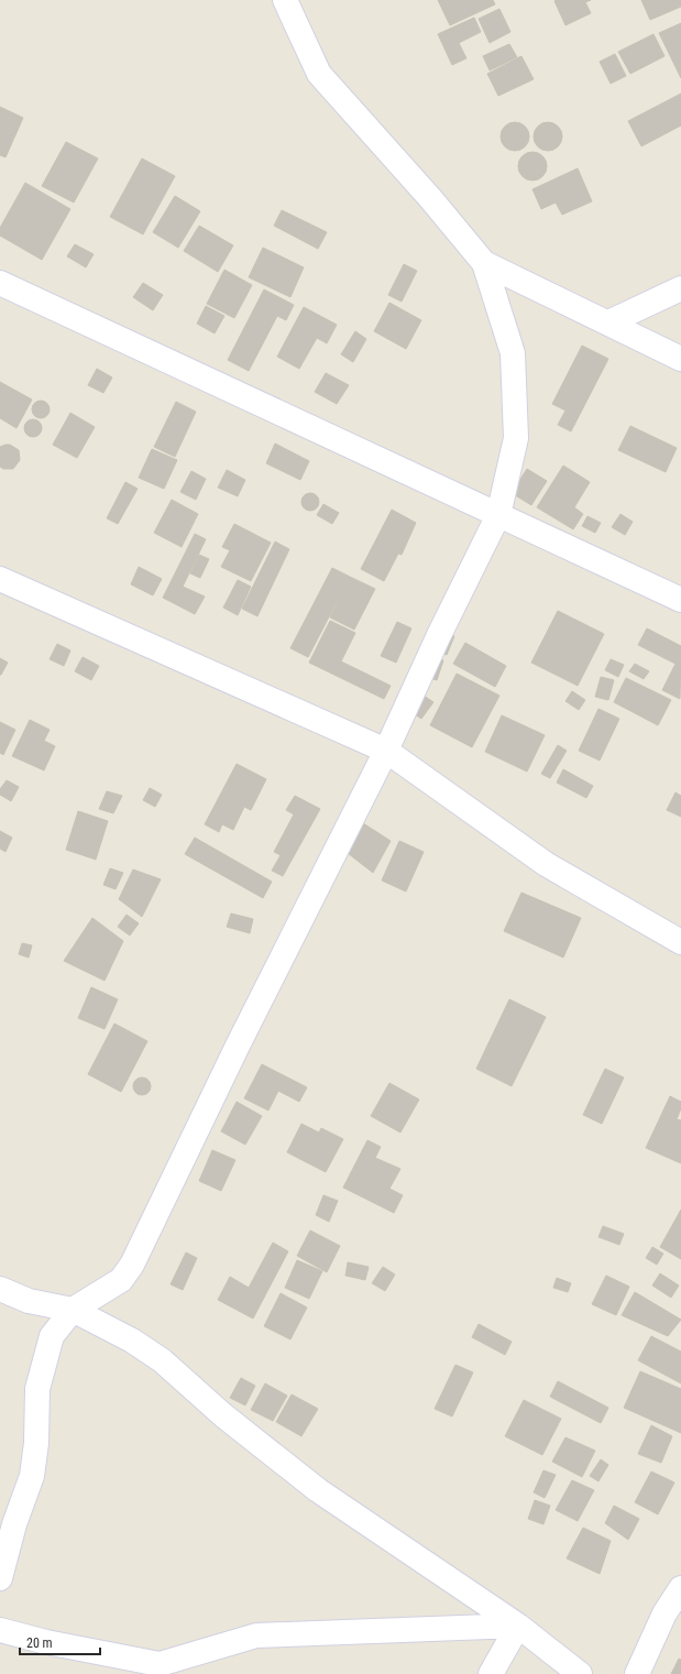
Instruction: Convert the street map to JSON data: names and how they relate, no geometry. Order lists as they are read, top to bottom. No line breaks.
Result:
{"scale_bar":"20 m"}
